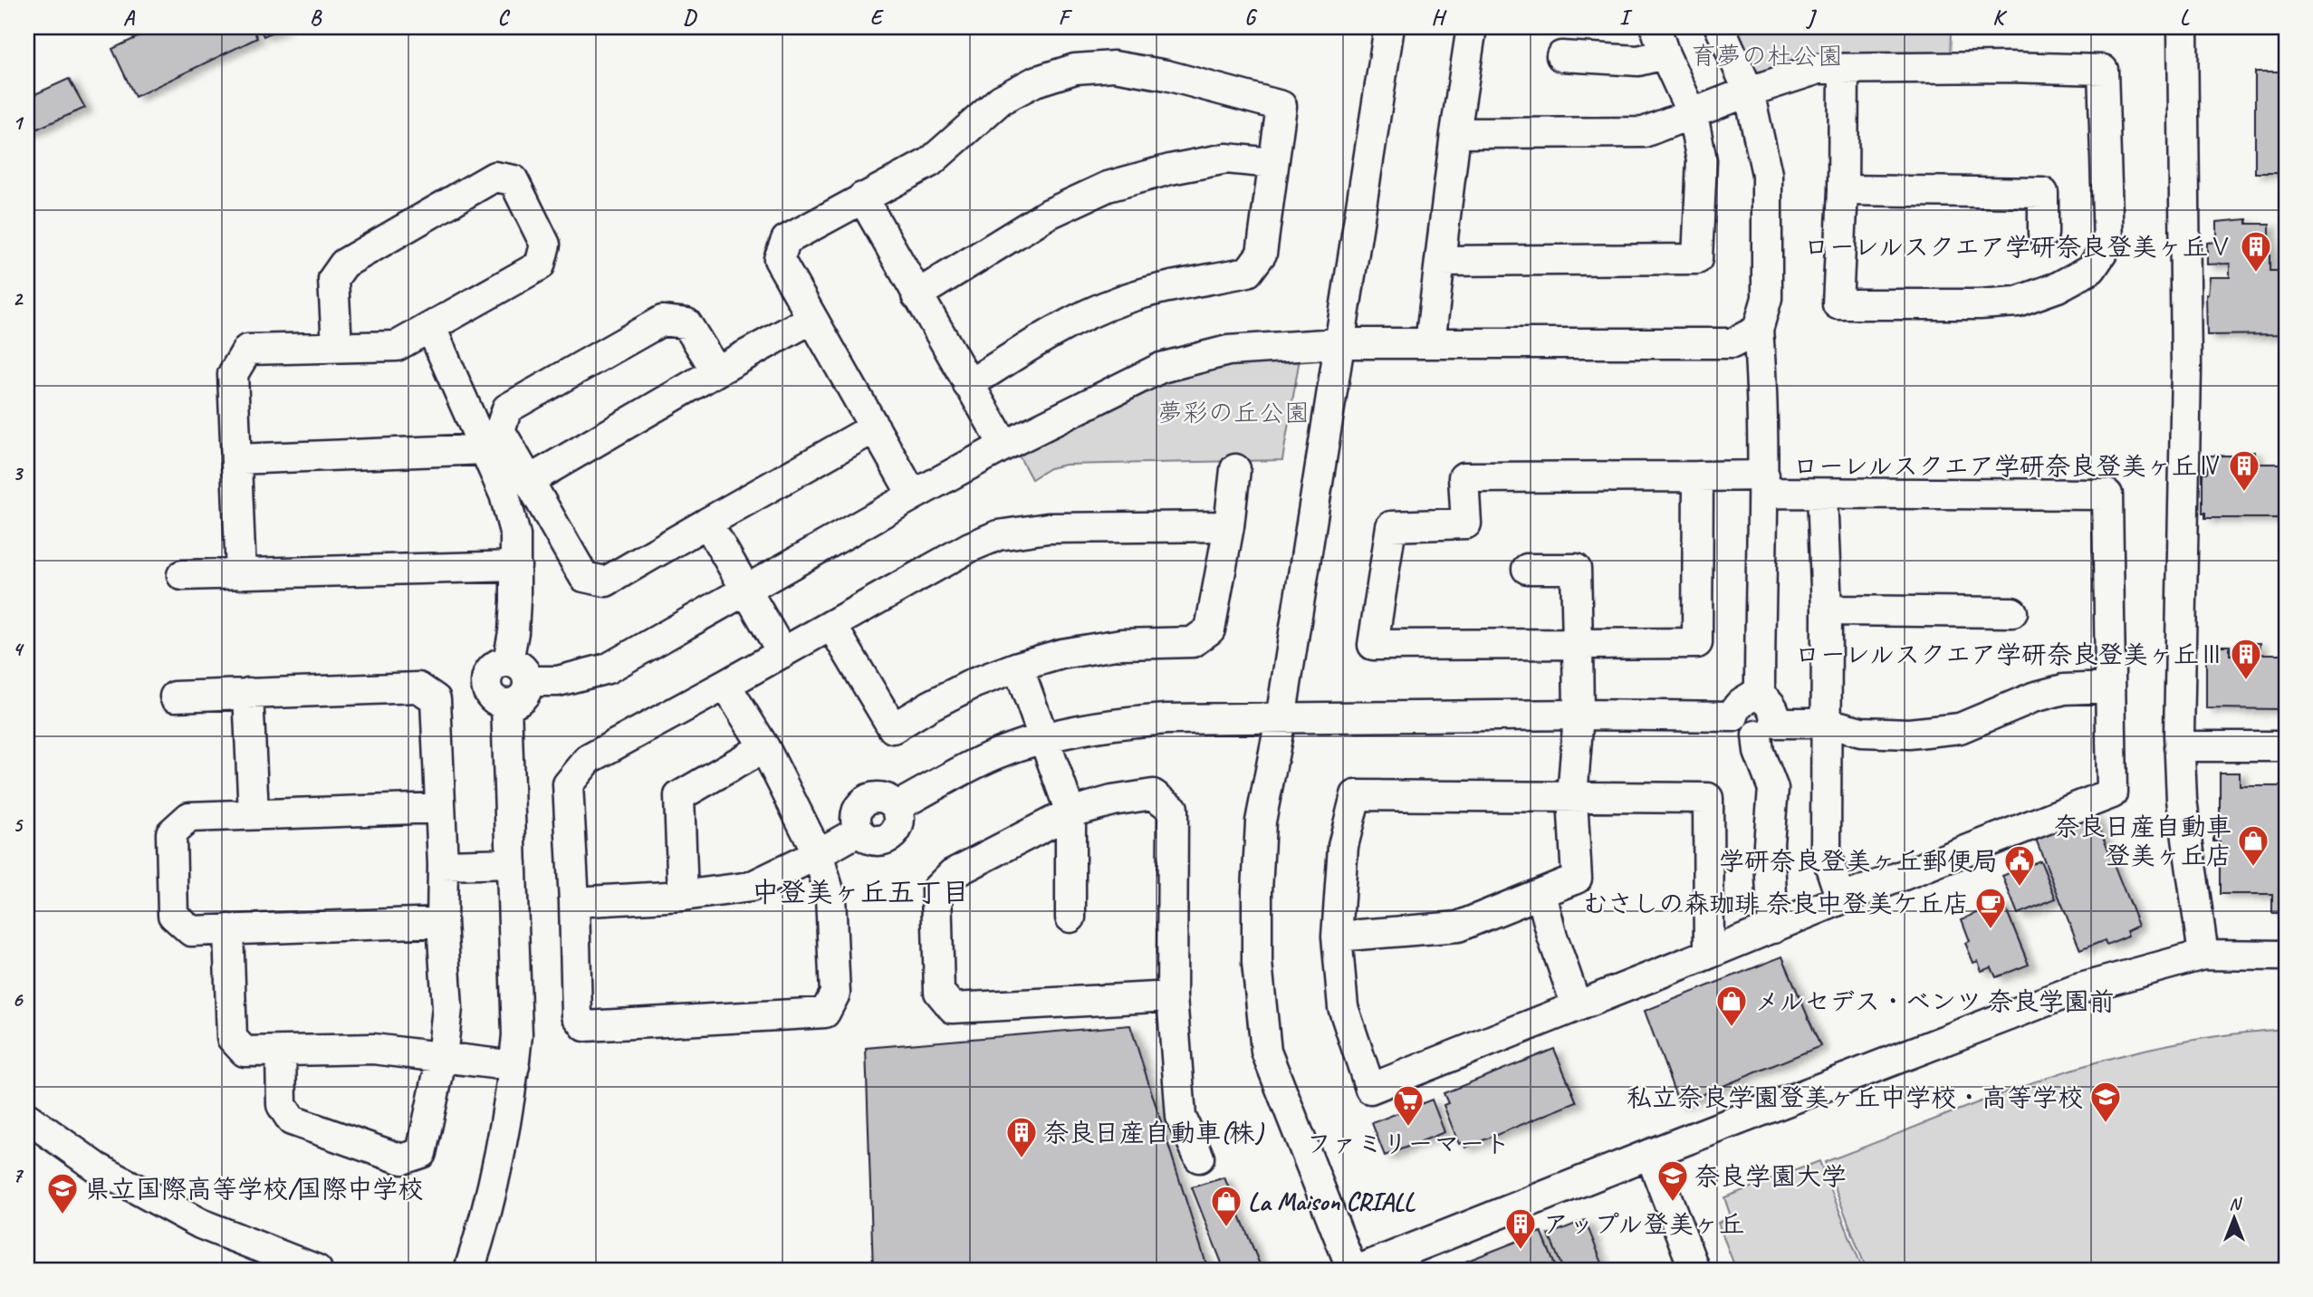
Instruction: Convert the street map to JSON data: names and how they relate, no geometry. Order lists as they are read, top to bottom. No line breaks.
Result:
{"districts":["中登美ヶ丘五丁目"],"parks":["育夢の杜公園","夢彩の丘公園"],"places":{"building":["ローレルスクエア学研奈良登美ヶ丘Ⅴ","ローレルスクエア学研奈良登美ヶ丘Ⅳ","ローレルスクエア学研奈良登美ヶ丘Ⅲ","奈良日産自動車(株)","アップル登美ヶ丘"],"shop":["奈良日産自動車 登美ヶ丘店","メルセデス・ベンツ 奈良学園前","La Maison CRIALL"],"public building":["学研奈良登美ヶ丘郵便局"],"cafe":["むさしの森珈琲 奈良中登美ケ丘店"],"school or university":["私立奈良学園登美ヶ丘中学校・高等学校","奈良学園大学","県立国際高等学校/国際中学校"],"supermarket":["ファミリーマート"]},"north":"top","grid":{"columns":["A","B","C","D","E","F","G","H","I","J","K","L"],"rows":["1","2","3","4","5","6","7"]}}
